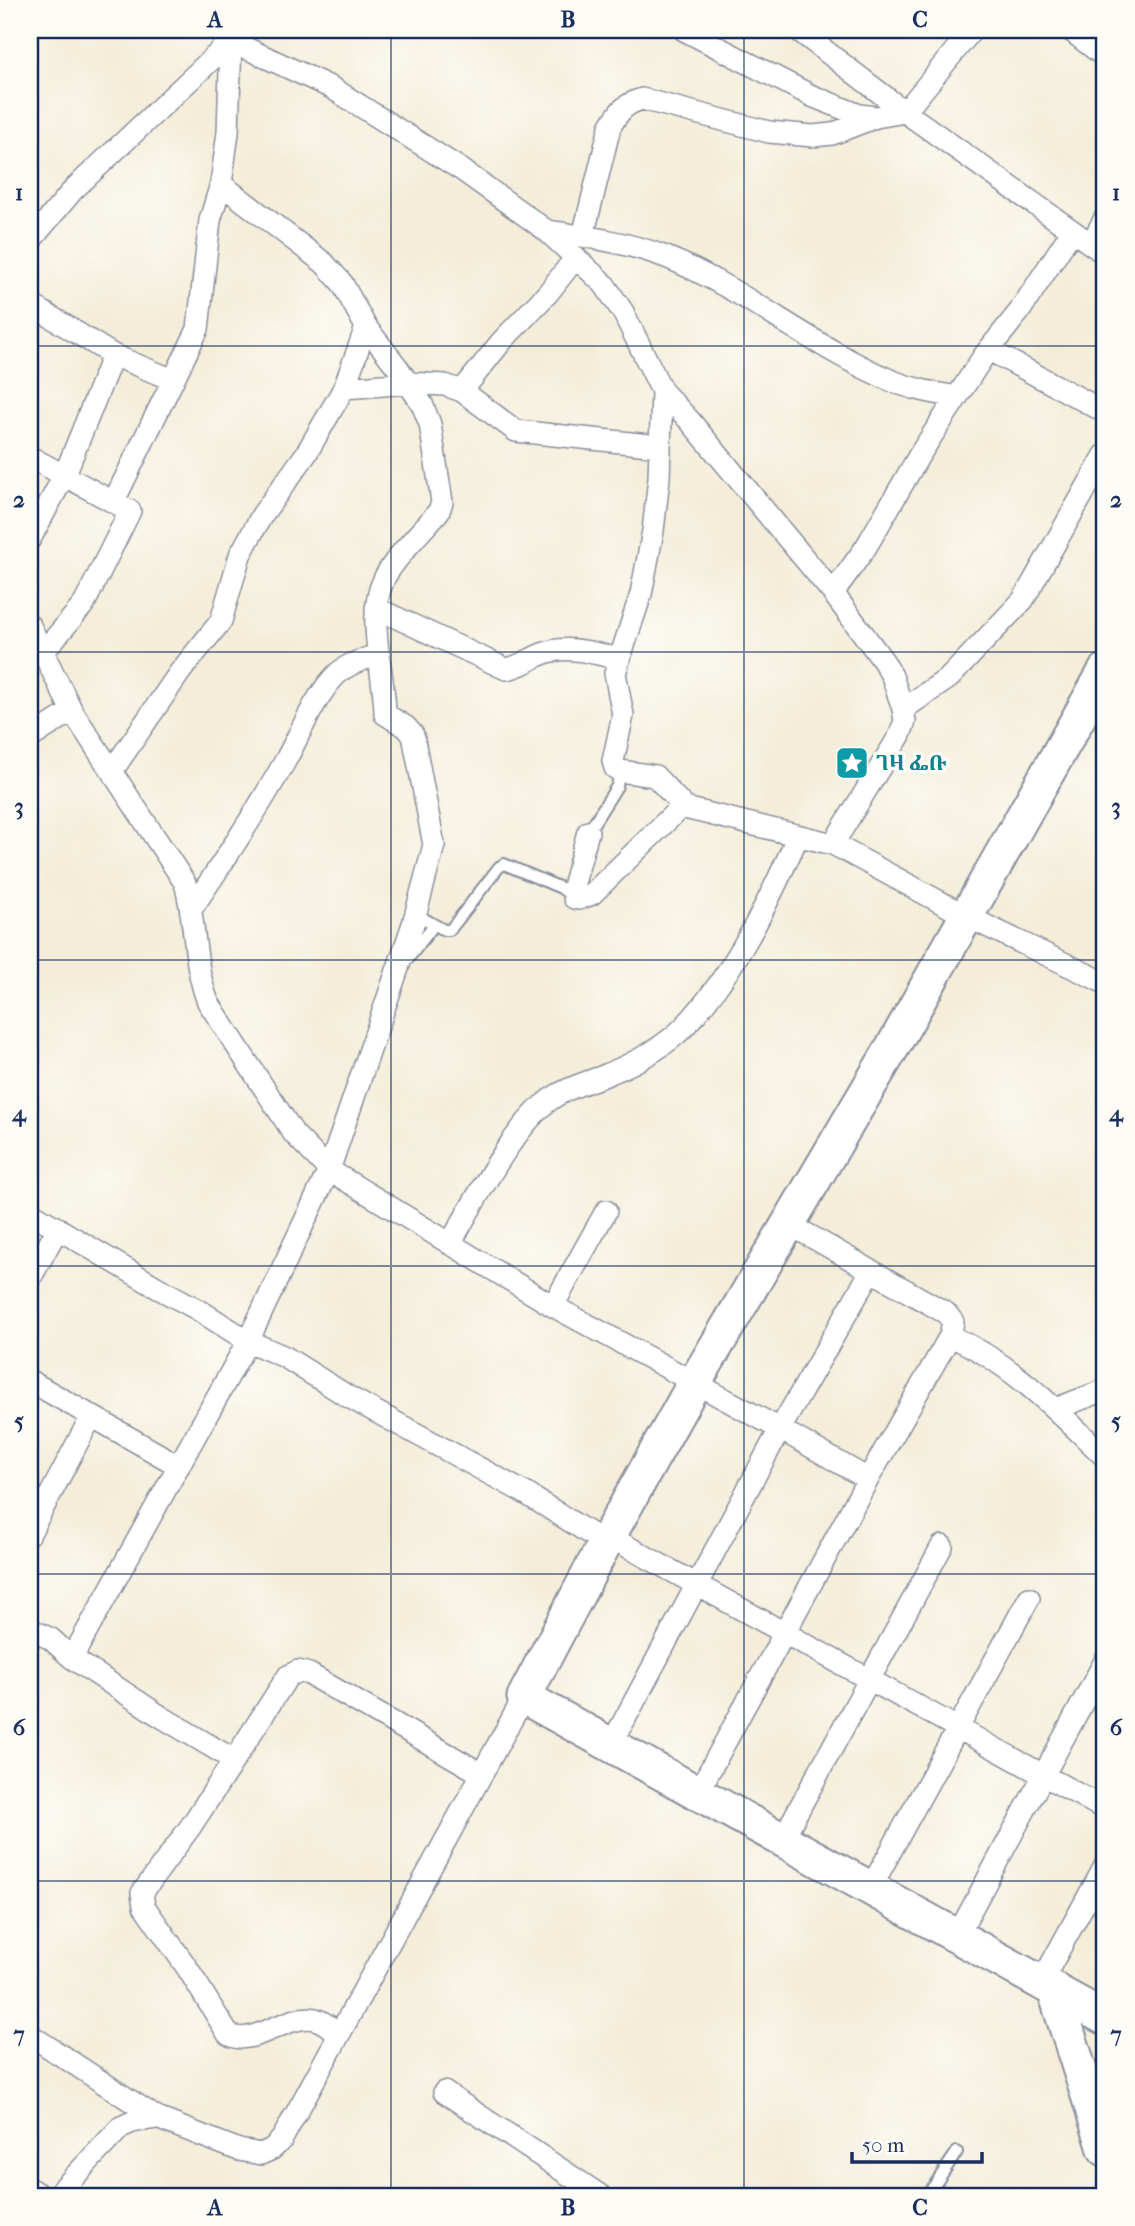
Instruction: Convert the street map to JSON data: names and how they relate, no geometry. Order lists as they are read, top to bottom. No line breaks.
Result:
{"places":{"place":["ገዛ ፌቡ"]},"scale_bar":"50 m","grid":{"columns":["A","B","C"],"rows":["1","2","3","4","5","6","7"]}}
